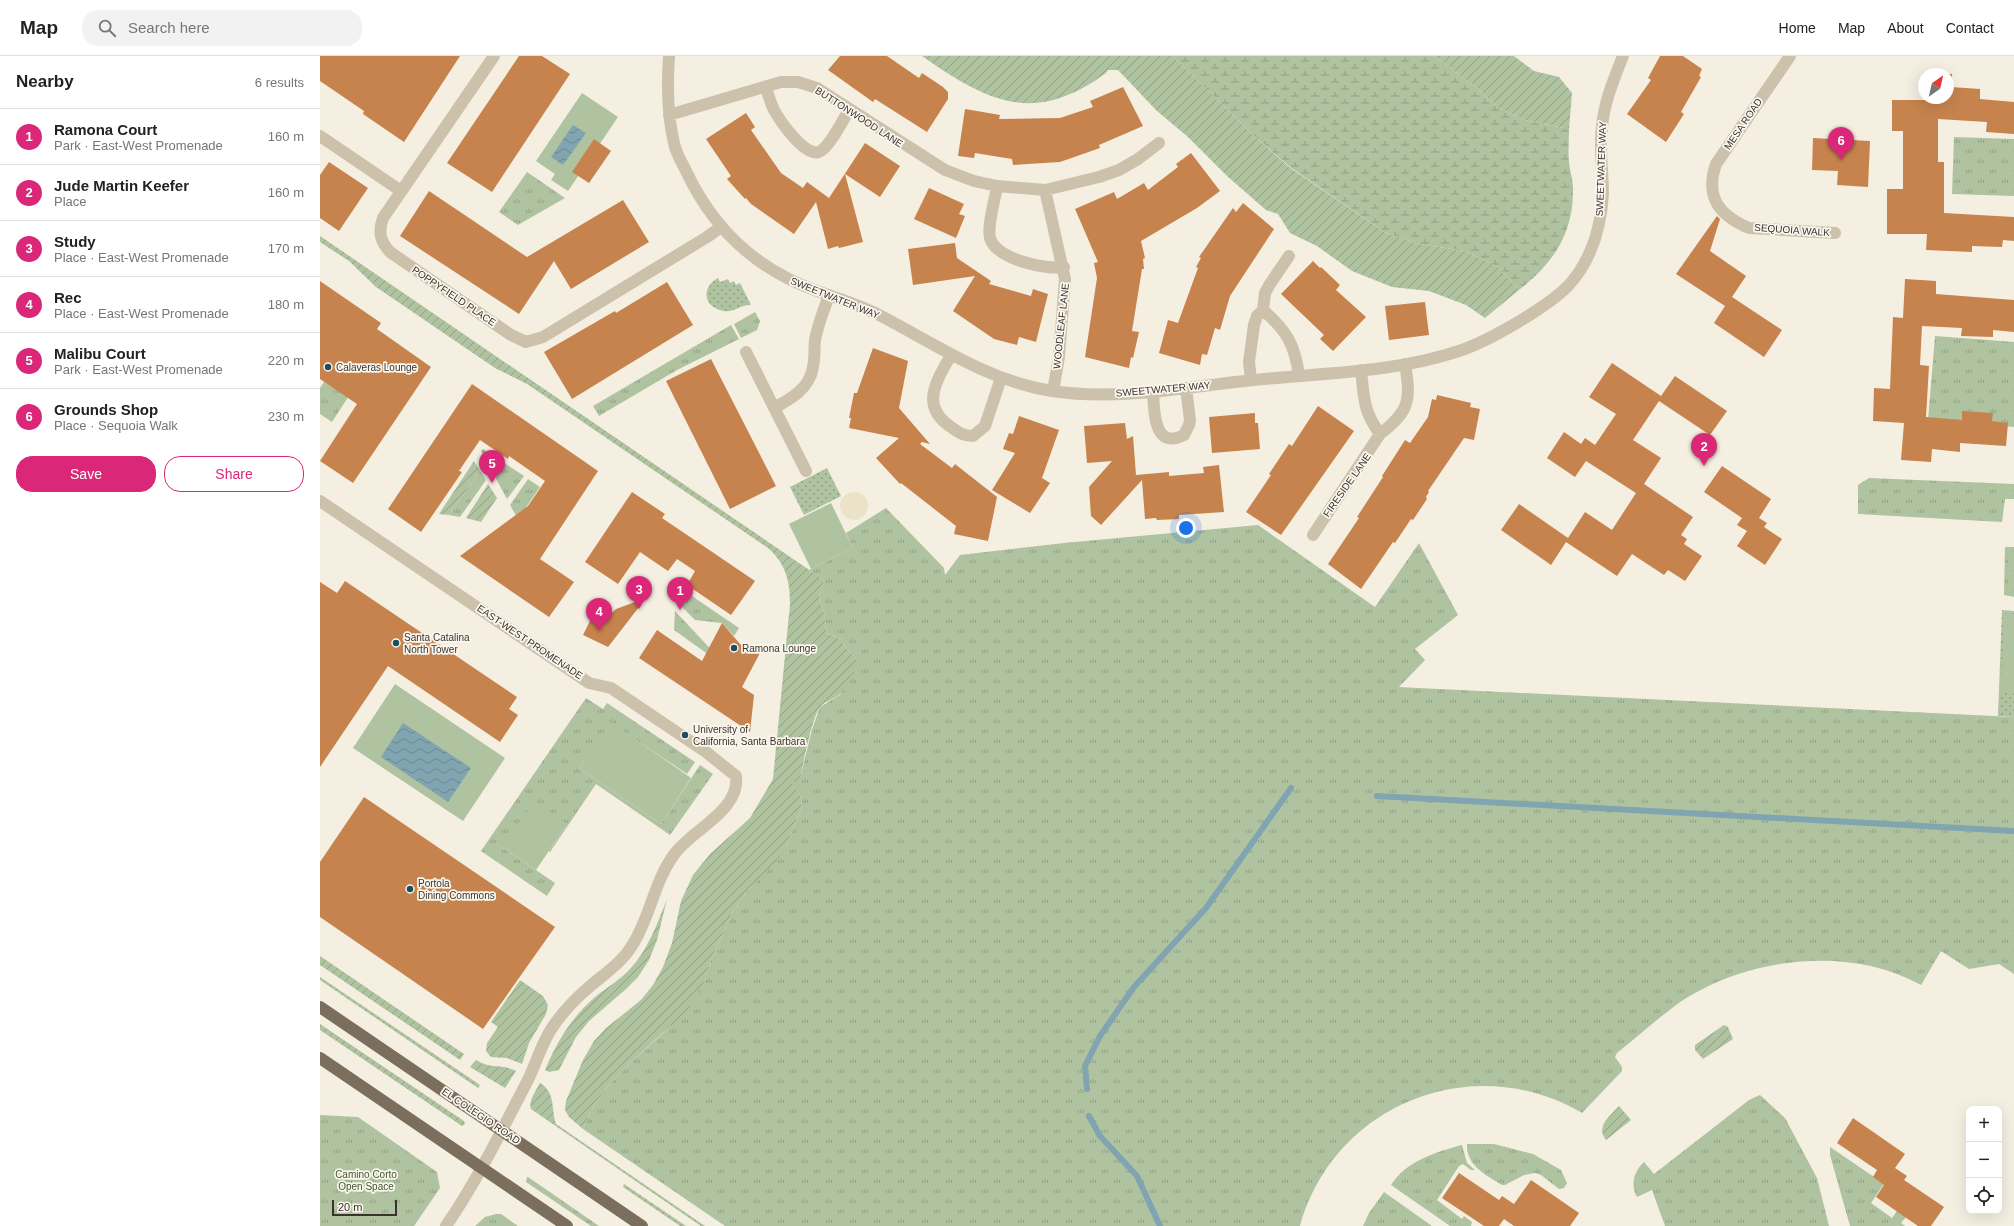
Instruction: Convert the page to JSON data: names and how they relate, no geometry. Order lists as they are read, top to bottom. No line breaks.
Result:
{"streets":{"main road":["EL COLEGIO ROAD"],"street":["BUTTONWOOD LANE","MESA ROAD","SWEETWATER WAY","SEQUOIA WALK","POPPYFIELD PLACE","WOODLEAF LANE","FIRESIDE LANE","EAST-WEST PROMENADE"]},"crossings":[["BUTTONWOOD LANE","SWEETWATER WAY"],["BUTTONWOOD LANE","WOODLEAF LANE"],["MESA ROAD","SEQUOIA WALK"],["SWEETWATER WAY","POPPYFIELD PLACE"],["SWEETWATER WAY","WOODLEAF LANE"],["SWEETWATER WAY","FIRESIDE LANE"],["EAST-WEST PROMENADE","EL COLEGIO ROAD"]],"parks":["Camino Corto Open Space"],"places":["Calaveras Lounge","Santa Catalina North Tower","Ramona Lounge","University of California, Santa Barbara","Portola Dining Commons"],"scale_bar":"20 m","north":"top right","page":{"header":"Map","search":"Search here","nav":["Home","Map","About","Contact"],"heading":["Nearby","6 results"],"list":[{"mark":"1","name":"Ramona Court","note":"Park · East-West Promenade","value":"160 m"},{"mark":"2","name":"Jude Martin Keefer","note":"Place","value":"160 m"},{"mark":"3","name":"Study","note":"Place · East-West Promenade","value":"170 m"},{"mark":"4","name":"Rec","note":"Place · East-West Promenade","value":"180 m"},{"mark":"5","name":"Malibu Court","note":"Park · East-West Promenade","value":"220 m"},{"mark":"6","name":"Grounds Shop","note":"Place · Sequoia Walk","value":"230 m"}],"pins":["6","2","5","3","1","4"],"buttons":["Save","Share"],"map_buttons":["+","−"],"scale":"20 m"}}
